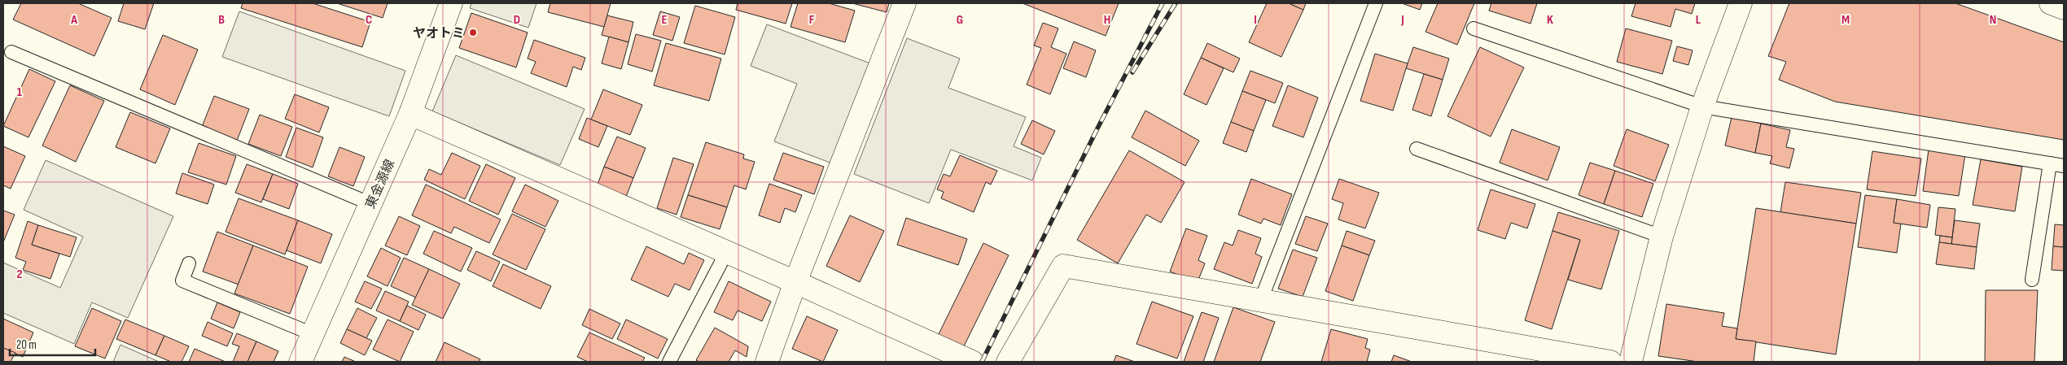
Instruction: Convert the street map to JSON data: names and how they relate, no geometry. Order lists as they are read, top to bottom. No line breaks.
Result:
{"streets":{"street":["東金源線"]},"places":["ヤオトミ"],"scale_bar":"20 m","grid":{"columns":["A","B","C","D","E","F","G","H","I","J","K","L","M","N"],"rows":["1","2"]}}
